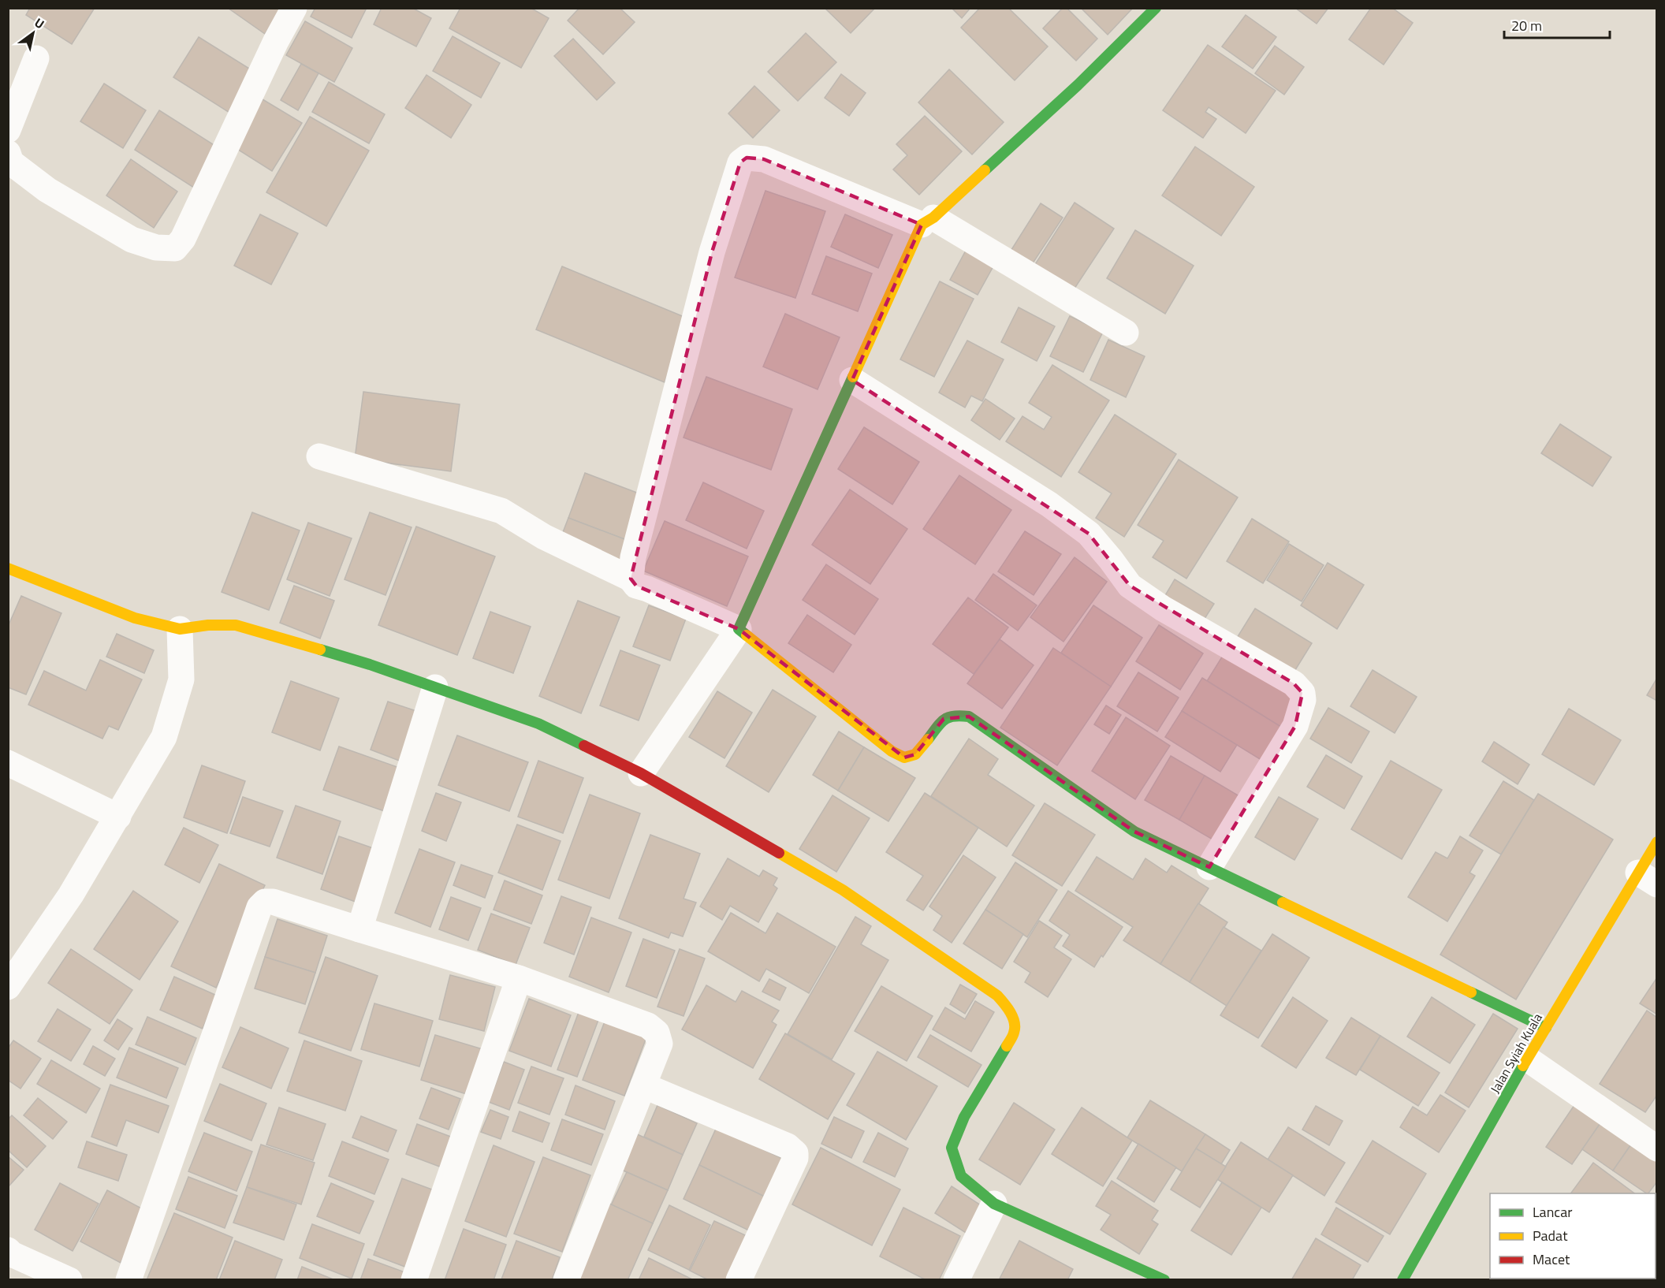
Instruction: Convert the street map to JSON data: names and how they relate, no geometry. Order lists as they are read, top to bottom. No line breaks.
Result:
{"streets":{"street":["Jalan Syiah Kuala"]},"legend":["Lancar","Padat","Macet"],"scale_bar":"20 m","north":"top right"}
